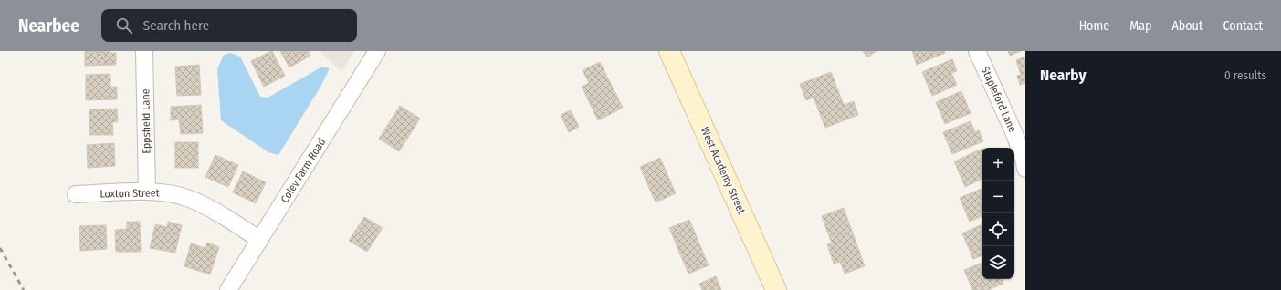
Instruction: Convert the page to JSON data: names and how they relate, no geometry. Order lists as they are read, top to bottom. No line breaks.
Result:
{"streets":{"main road":["West Academy Street"],"street":["Stapleford Lane","Eppsfield Lane","Coley Farm Road","Loxton Street"]},"crossings":[["Eppsfield Lane","Loxton Street"],["Coley Farm Road","Loxton Street"]],"page":{"header":"Nearbee","search":"Search here","nav":["Home","Map","About","Contact"],"heading":["Nearby","0 results"],"map_buttons":["+","−"]}}
